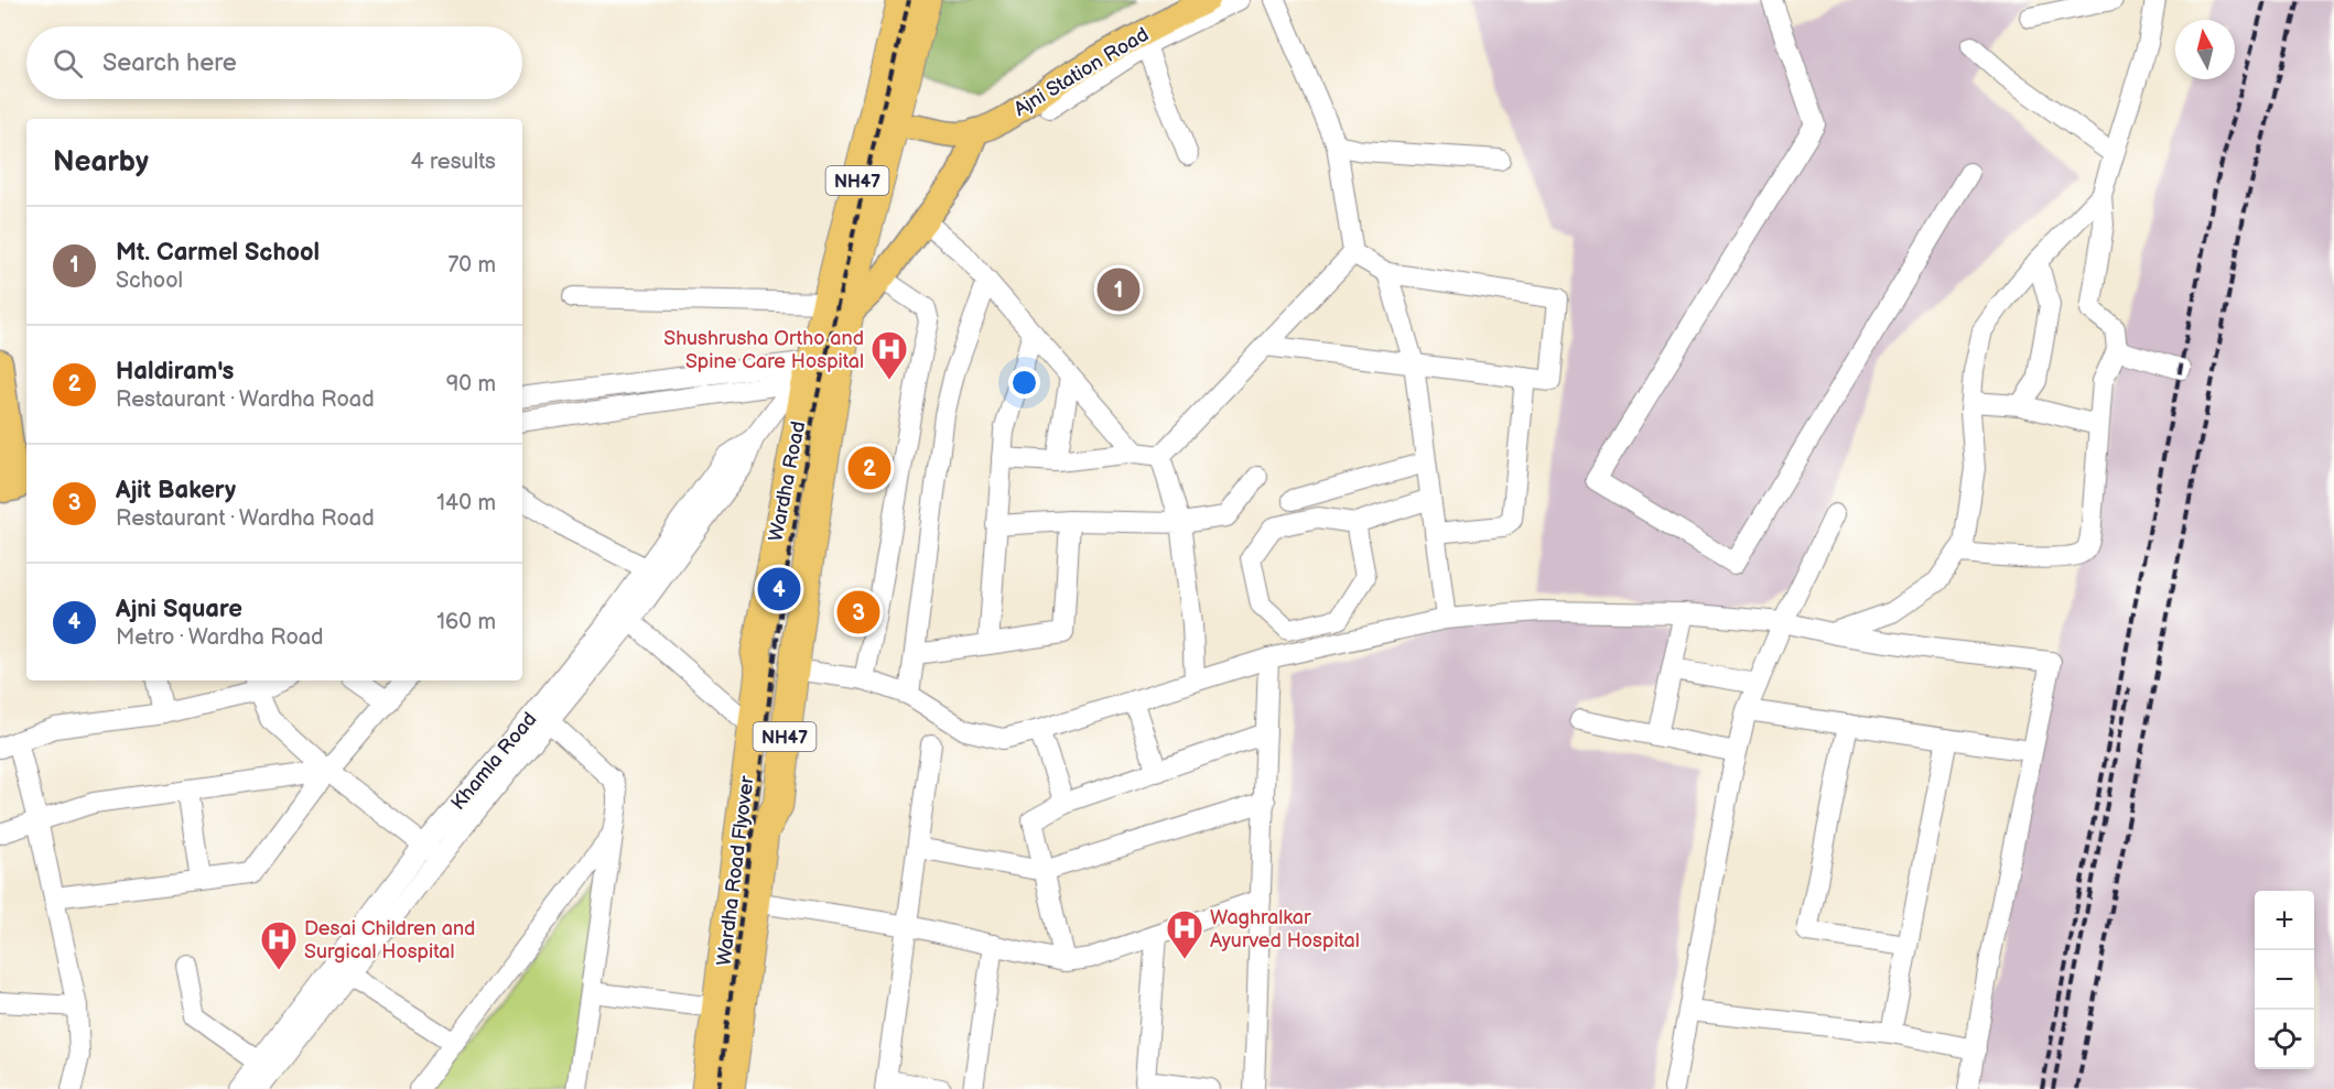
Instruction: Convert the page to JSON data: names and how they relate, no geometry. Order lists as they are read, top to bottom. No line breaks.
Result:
{"streets":{"highway":["NH47","Wardha Road","Wardha Road Flyover"],"main road":["Ajni Station Road"],"street":["Khamla Road"]},"crossings":[["Wardha Road","Khamla Road"],["Wardha Road","Wardha Road Flyover"]],"places":{"hospital":["Shushrusha Ortho and Spine Care Hospital","Waghralkar Ayurved Hospital","Desai Children and Surgical Hospital"]},"north":"top","page":{"search":"Search here","heading":["Nearby","4 results"],"list":[{"mark":"1","name":"Mt. Carmel School","note":"School","value":"70 m"},{"mark":"2","name":"Haldiram's","note":"Restaurant · Wardha Road","value":"90 m"},{"mark":"3","name":"Ajit Bakery","note":"Restaurant · Wardha Road","value":"140 m"},{"mark":"4","name":"Ajni Square","note":"Metro · Wardha Road","value":"160 m"}],"pins":["1","2","4","3"],"map_buttons":["+","−"]}}
